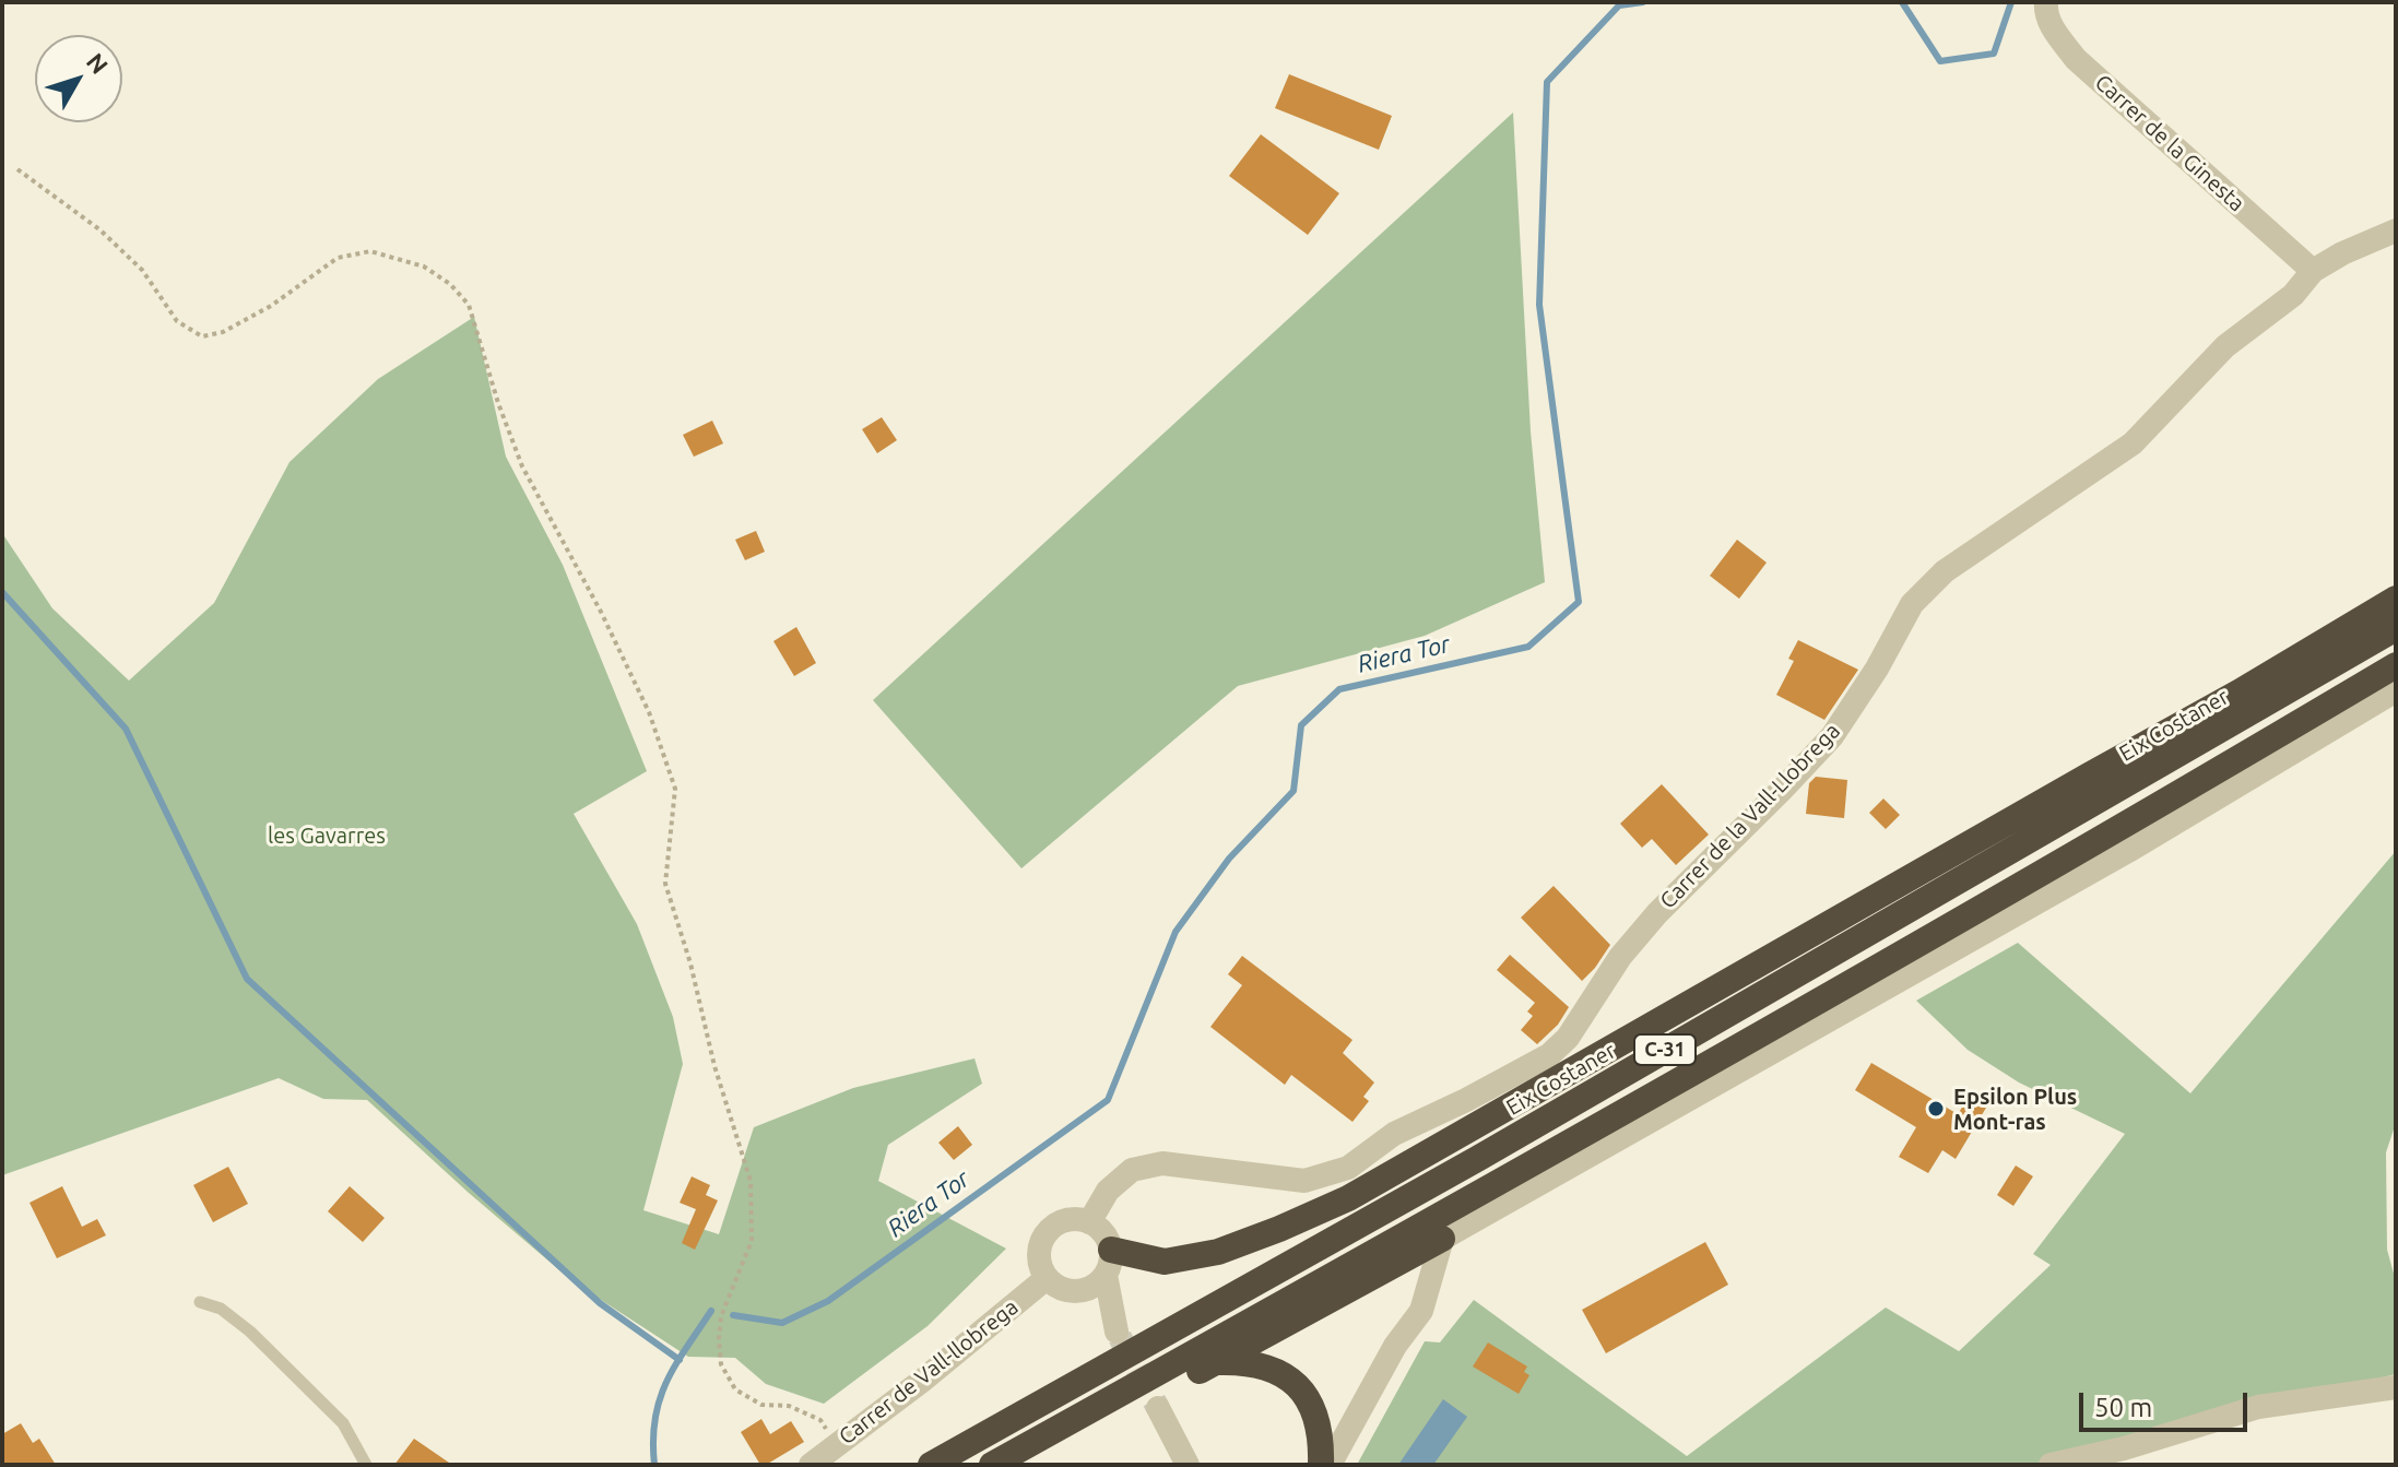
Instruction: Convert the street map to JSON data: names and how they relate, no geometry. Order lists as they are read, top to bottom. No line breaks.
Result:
{"streets":{"highway":["Eix Costaner","C-31"],"street":["Carrer de la Ginesta","Carrer de la Vall-Llobrega","Carrer de Vall-llobrega"]},"crossings":[["Carrer de la Ginesta","Carrer de la Vall-Llobrega"],["Carrer de la Vall-Llobrega","Carrer de Vall-llobrega"]],"water":["Riera Tor"],"parks":["les Gavarres"],"places":["Epsilon Plus Mont-ras"],"scale_bar":"50 m","north":"top right"}
